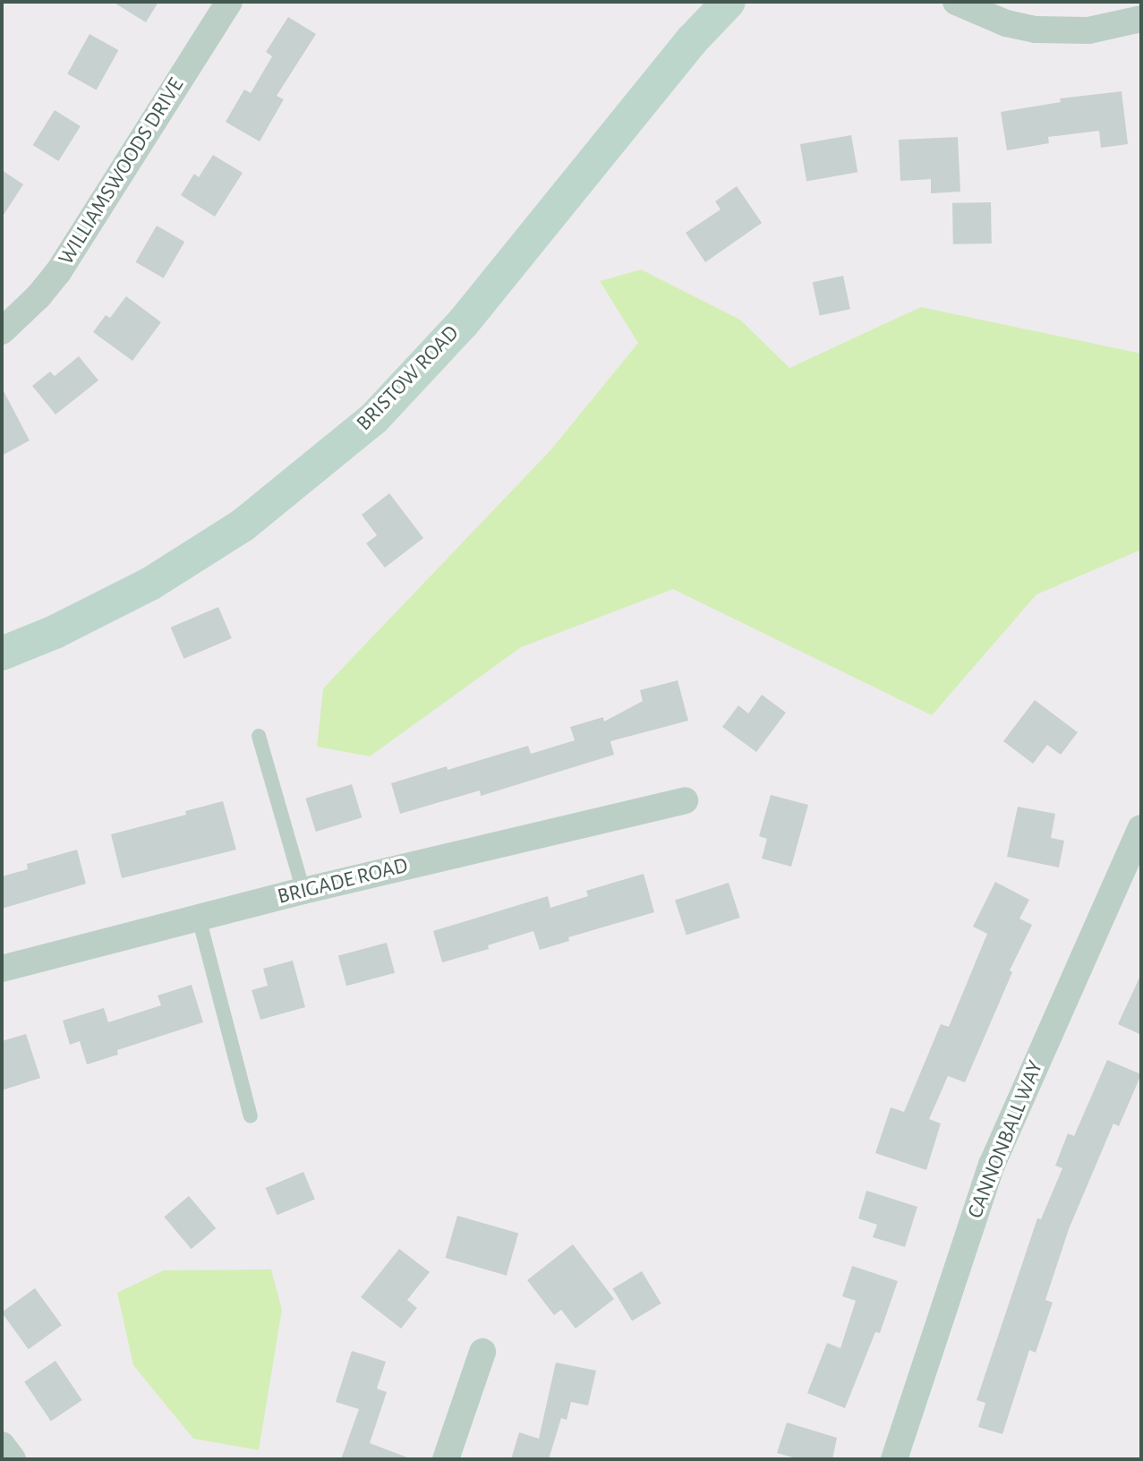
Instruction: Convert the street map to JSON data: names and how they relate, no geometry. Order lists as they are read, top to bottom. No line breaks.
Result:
{"streets":{"main road":["BRISTOW ROAD"],"street":["WILLIAMSWOODS DRIVE","BRIGADE ROAD","CANNONBALL WAY"]}}
